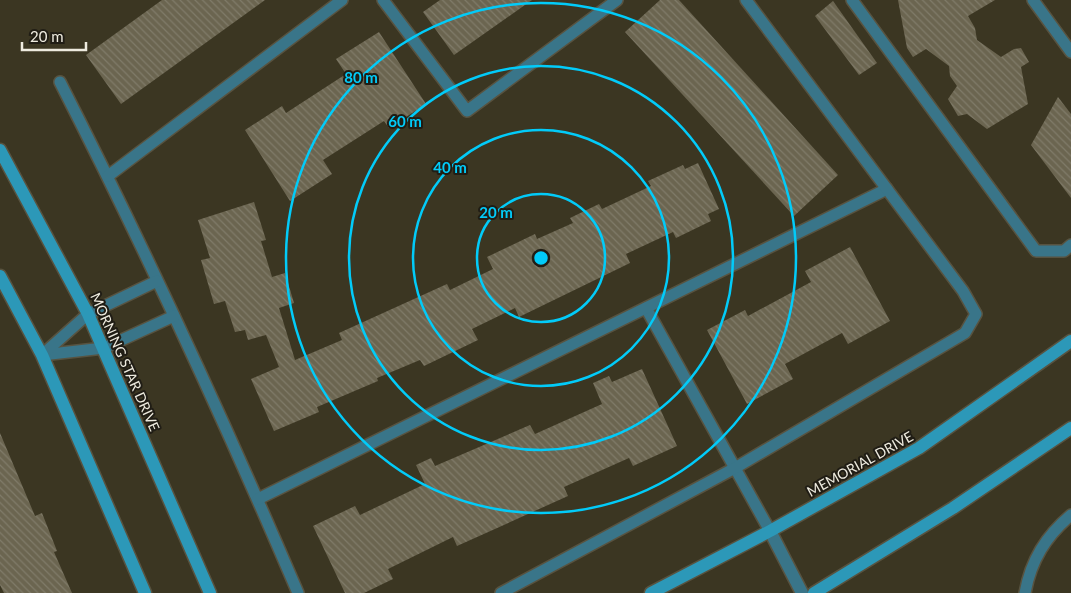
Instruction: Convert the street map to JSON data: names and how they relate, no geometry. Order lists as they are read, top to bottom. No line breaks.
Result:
{"streets":{"street":["MORNING STAR DRIVE","MEMORIAL DRIVE"]},"scale_bar":"20 m","rings":["80 m","60 m","40 m","20 m"]}
